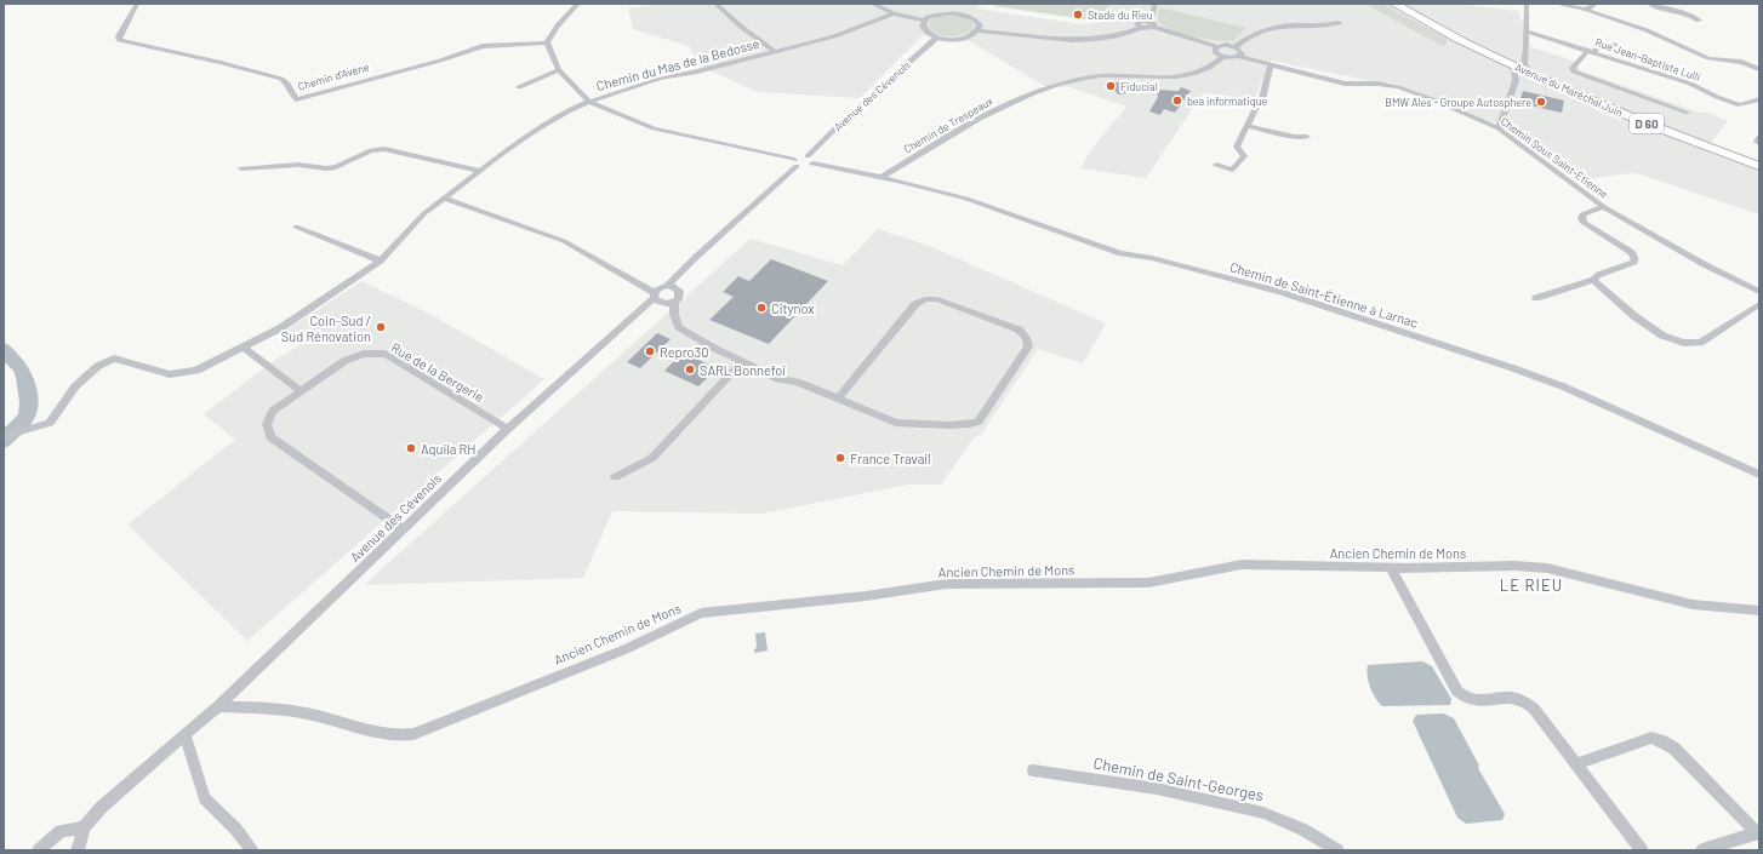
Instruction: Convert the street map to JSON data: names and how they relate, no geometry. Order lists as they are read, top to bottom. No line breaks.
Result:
{"streets":{"main road":["Avenue du Maréchal Juin","D 60"],"street":["Rue Jean-Baptiste Lulli","Chemin du Mas de la Bedosse","Chemin d'Avène","Avenue des Cévenols","Chemin de Trespeaux","Chemin Sous Saint-Étienne","Chemin de Saint-Étienne à Larnac","Rue de la Bergerie","Ancien Chemin de Mons","Chemin de Saint-Georges"]},"crossings":[["Avenue des Cévenols","Chemin de Saint-Étienne à Larnac"],["Avenue des Cévenols","Rue de la Bergerie"],["Avenue des Cévenols","Ancien Chemin de Mons"],["Chemin de Trespeaux","Chemin Sous Saint-Étienne"],["Chemin de Trespeaux","Chemin de Saint-Étienne à Larnac"]],"districts":["LE RIEU"],"places":["Stade du Rieu","Fiducial","bea informatique","BMW Ales - Groupe Autosphere","Citynox","Coin-Sud / Sud Rénovation","Repro30","SARL Bonnefoi","Aquila RH","France Travail"]}
